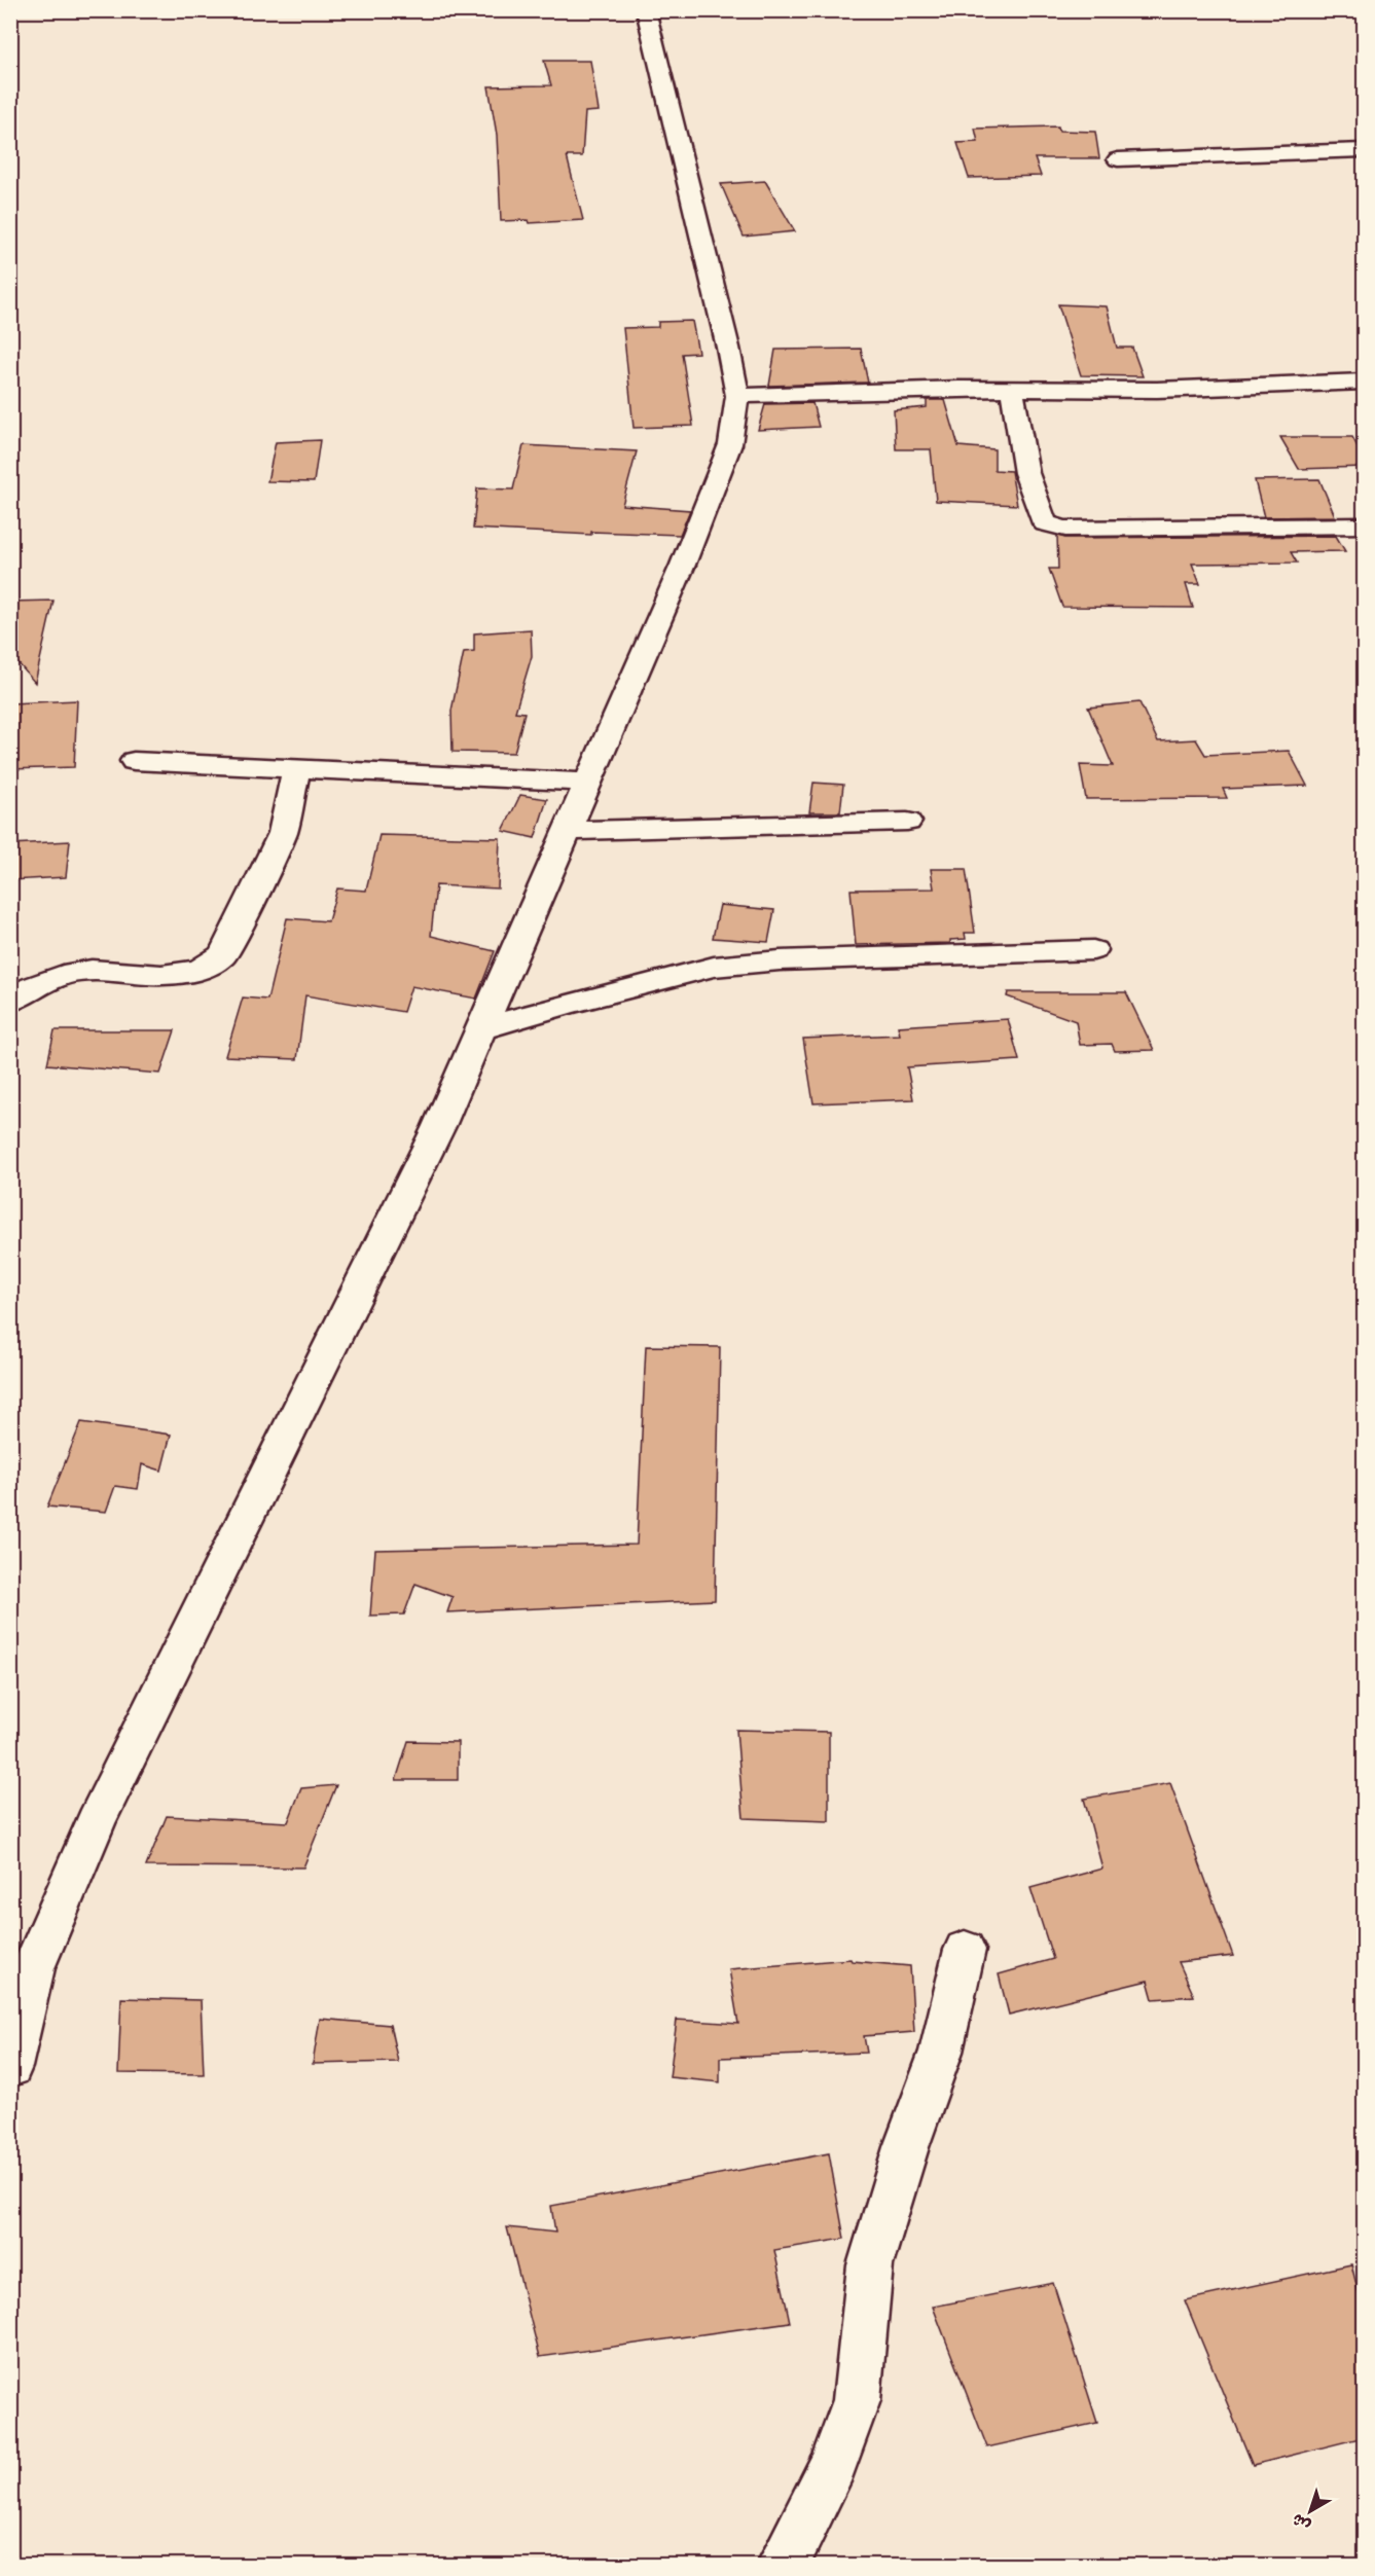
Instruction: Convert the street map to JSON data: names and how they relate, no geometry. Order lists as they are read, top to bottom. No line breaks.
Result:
{"north":"bottom left"}
